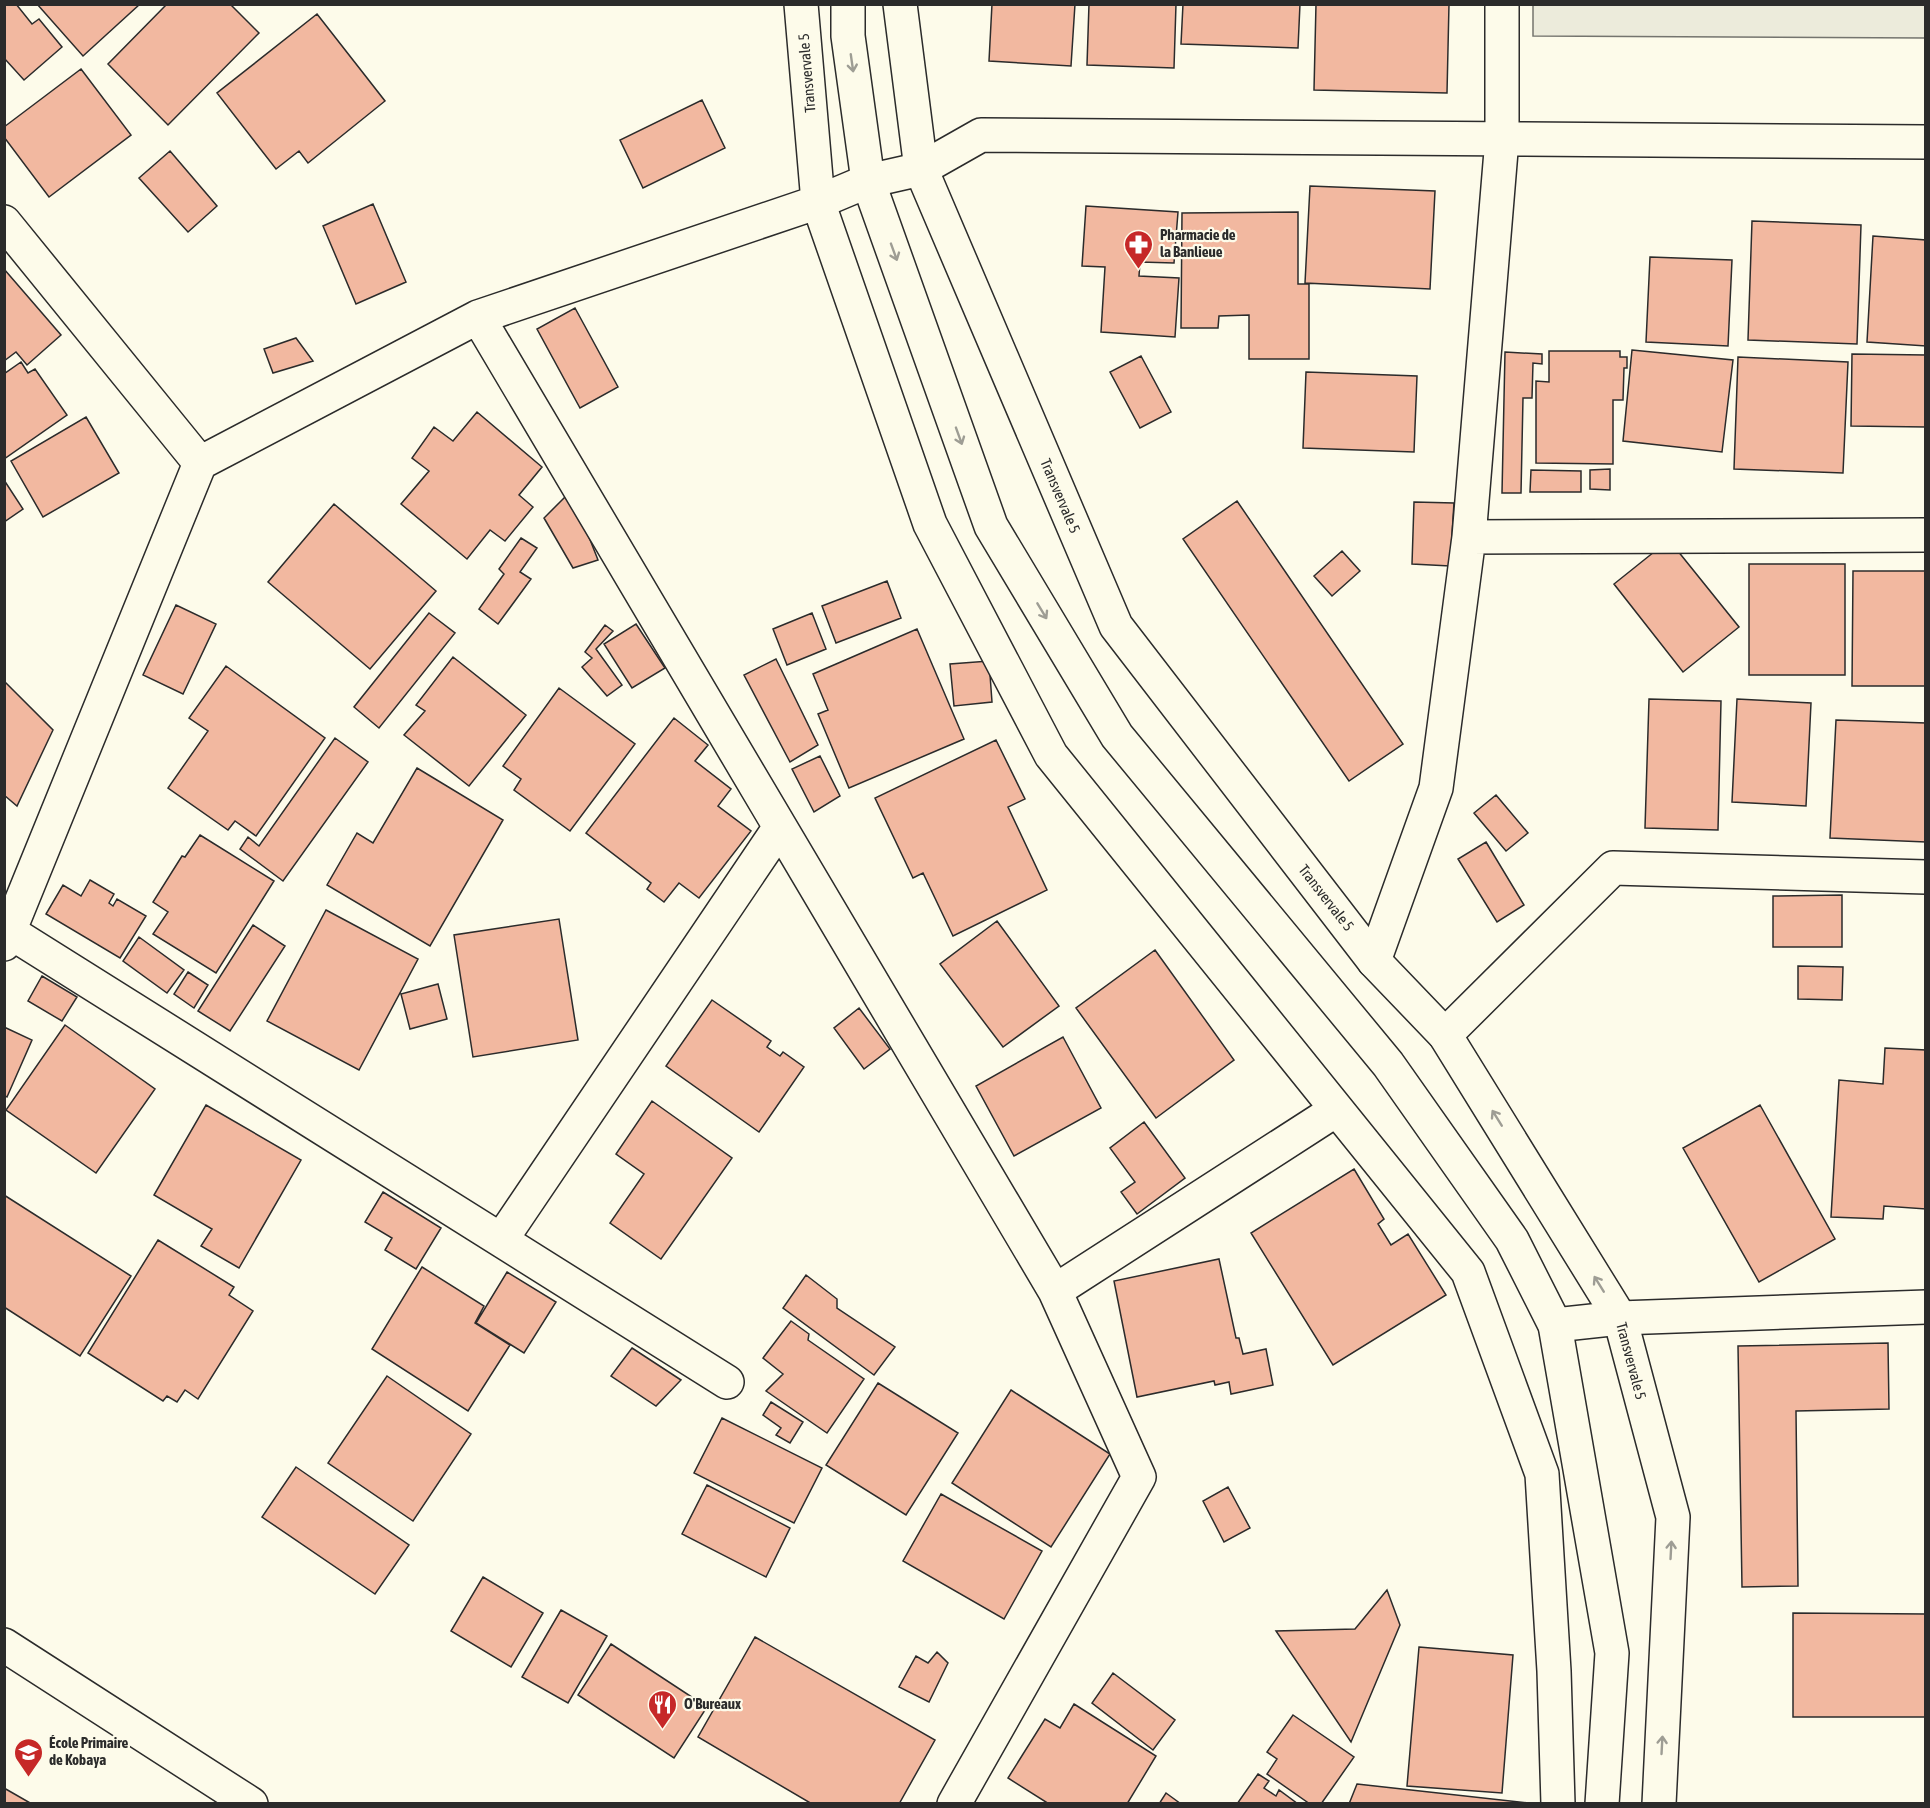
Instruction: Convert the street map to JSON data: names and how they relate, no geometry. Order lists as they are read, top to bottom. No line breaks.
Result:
{"streets":{"street":["Transvervale 5"]},"places":{"pharmacy":["Pharmacie de la Banlieue"],"restaurant":["O'Bureaux"],"school or university":["École Primaire de Kobaya"]}}
